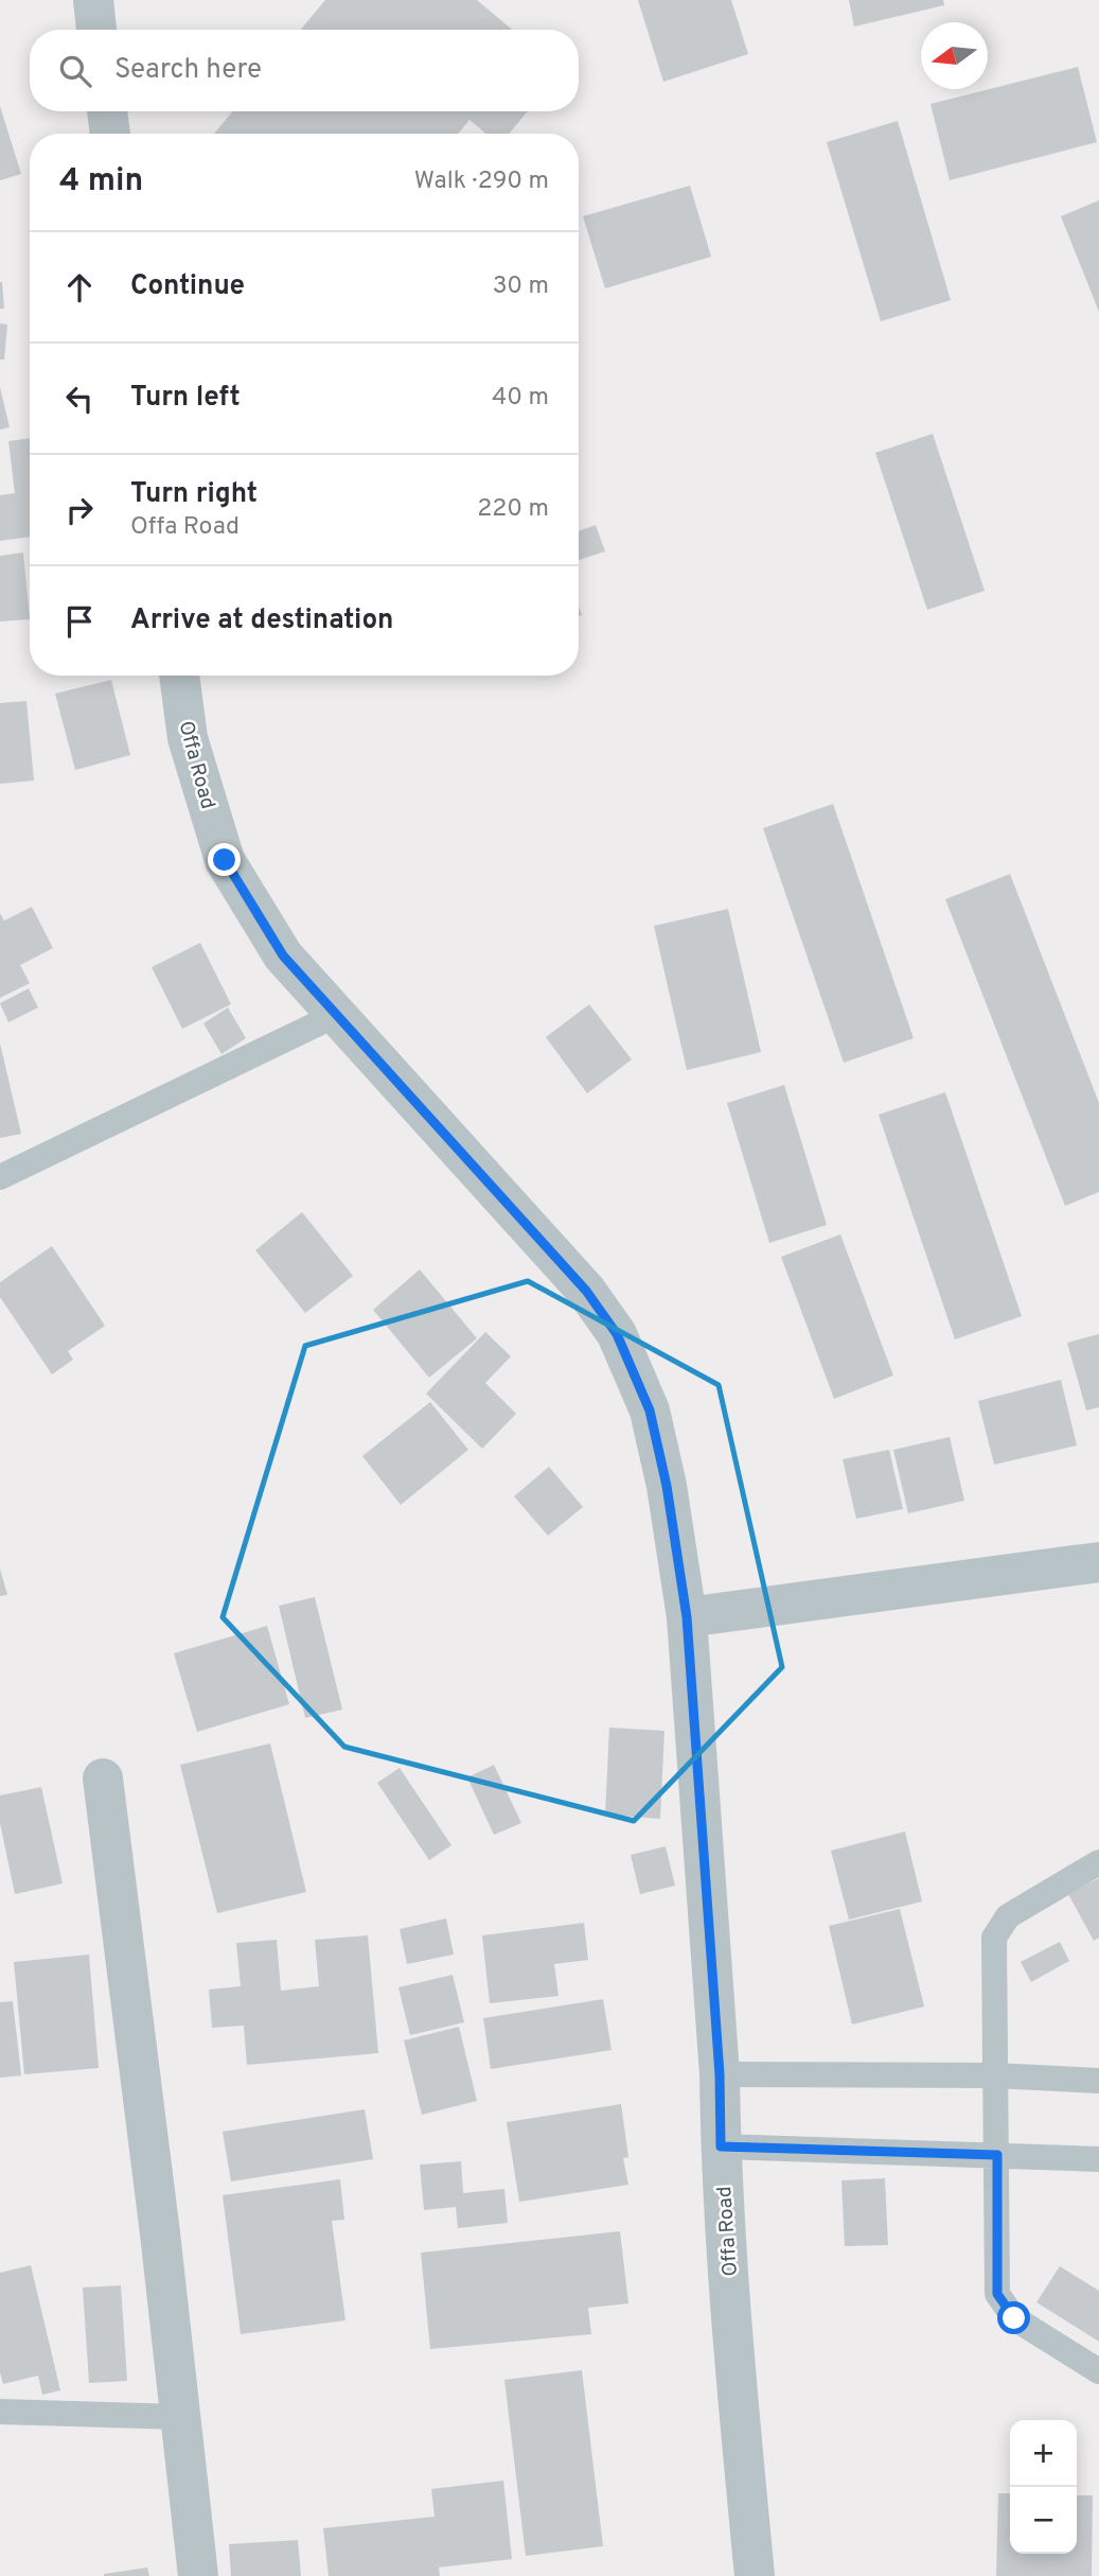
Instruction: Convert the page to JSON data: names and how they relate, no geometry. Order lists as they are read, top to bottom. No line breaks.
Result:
{"streets":{"street":["Offa Road"]},"north":"left","page":{"search":"Search here","heading":["4 min","Walk · 290 m"],"list":[["Continue","30 m"],["Turn left","40 m"],["Turn right","Offa Road","220 m"],"Arrive at destination"],"map_buttons":["+","−"]}}
